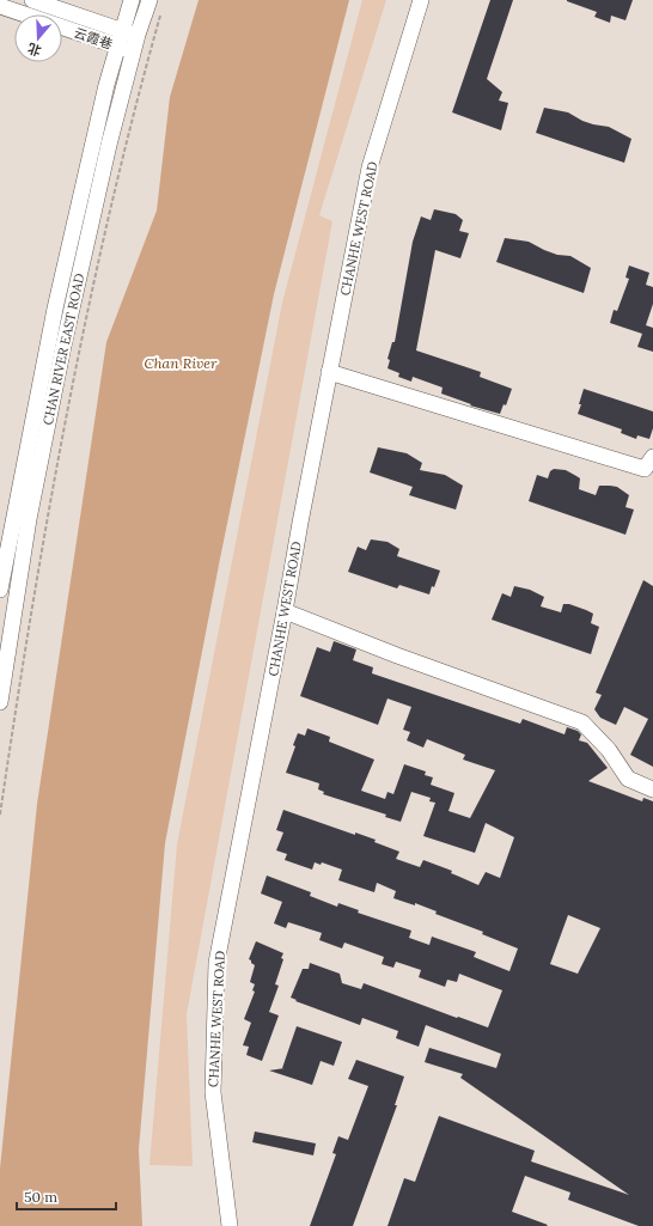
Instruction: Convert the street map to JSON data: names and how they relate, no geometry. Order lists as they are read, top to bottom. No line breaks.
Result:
{"streets":{"street":["云霞巷","CHANHE WEST ROAD","CHAN RIVER EAST ROAD"]},"crossings":[["云霞巷","CHAN RIVER EAST ROAD"]],"water":["Chan River"],"scale_bar":"50 m","north":"bottom"}
